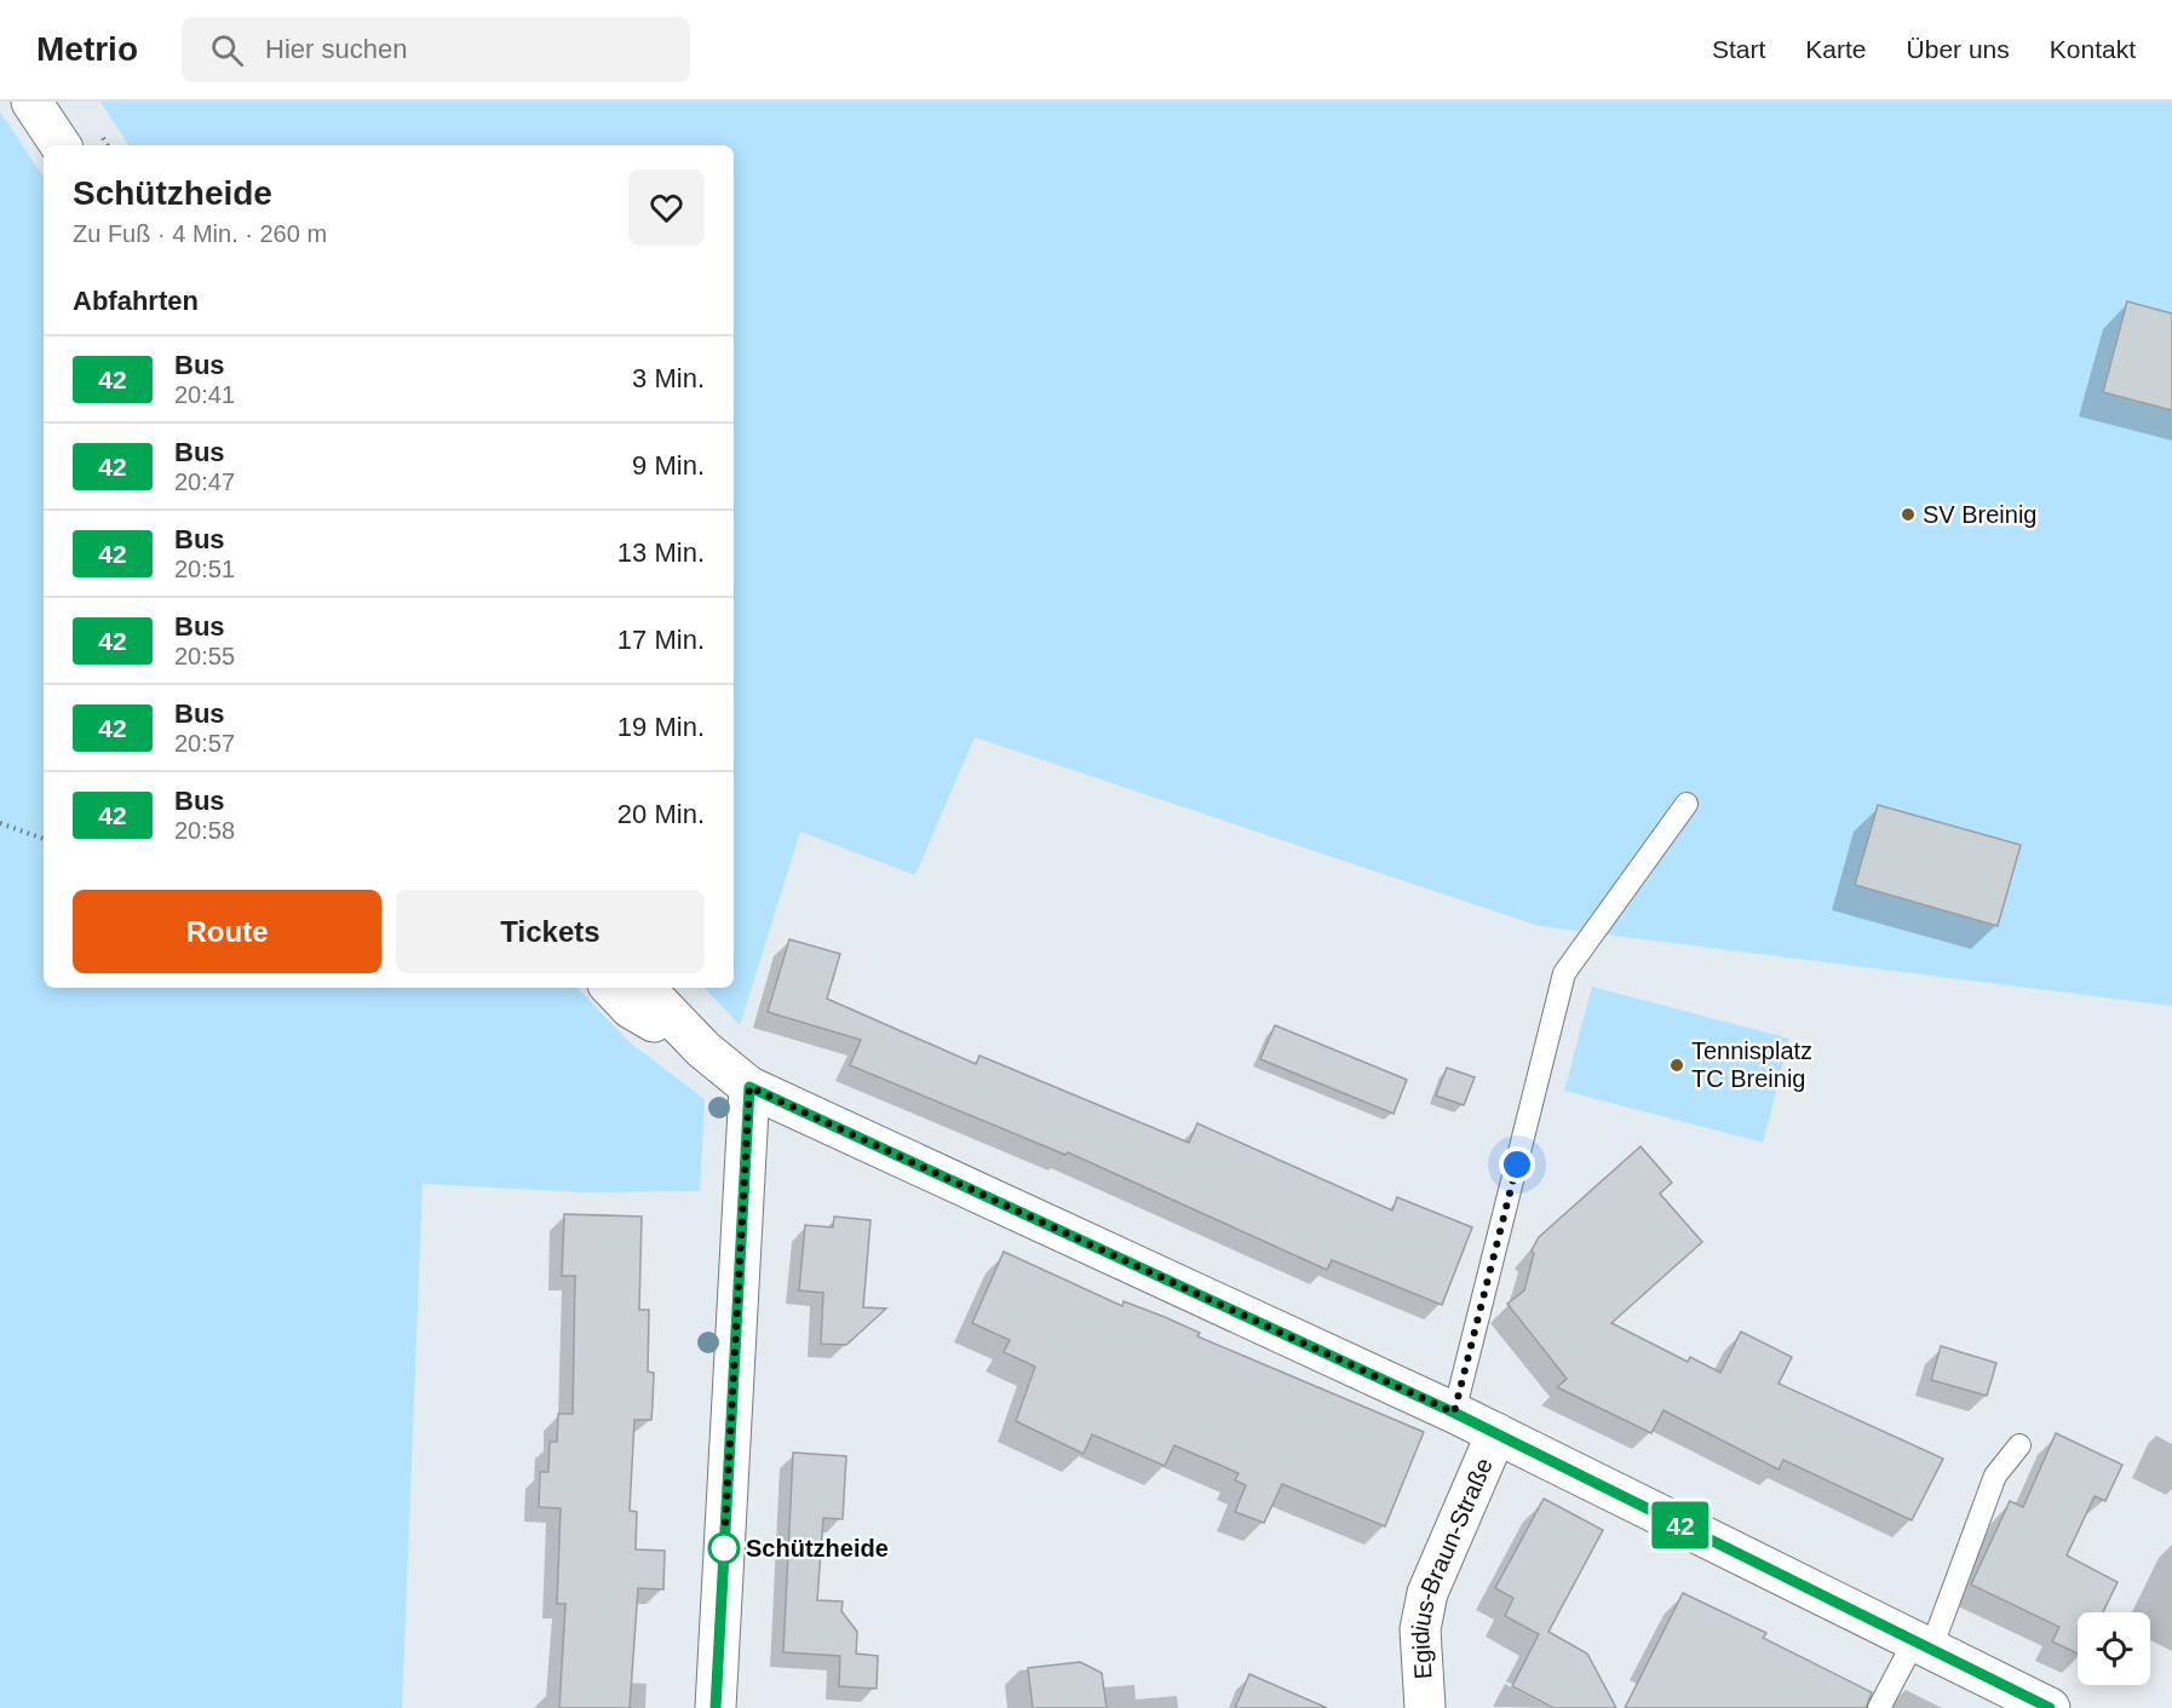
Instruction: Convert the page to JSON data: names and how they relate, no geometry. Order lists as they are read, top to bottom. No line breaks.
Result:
{"streets":{"street":["Egidius-Braun-Straße"]},"places":["SV Breinig","Tennisplatz TC Breinig","Schützheide"],"lines":["bus line 42"],"page":{"header":"Metrio","search":"Hier suchen","nav":["Start","Karte","Über uns","Kontakt"],"on_map":"42","heading":[["Schützheide","Zu Fuß · 4 Min. · 260 m"],"Abfahrten"],"list":[{"mark":"42","name":"Bus","note":"20:41","value":"3 Min."},{"mark":"42","name":"Bus","note":"20:47","value":"9 Min."},{"mark":"42","name":"Bus","note":"20:51","value":"13 Min."},{"mark":"42","name":"Bus","note":"20:55","value":"17 Min."},{"mark":"42","name":"Bus","note":"20:57","value":"19 Min."},{"mark":"42","name":"Bus","note":"20:58","value":"20 Min."}],"buttons":["Route","Tickets"]}}
